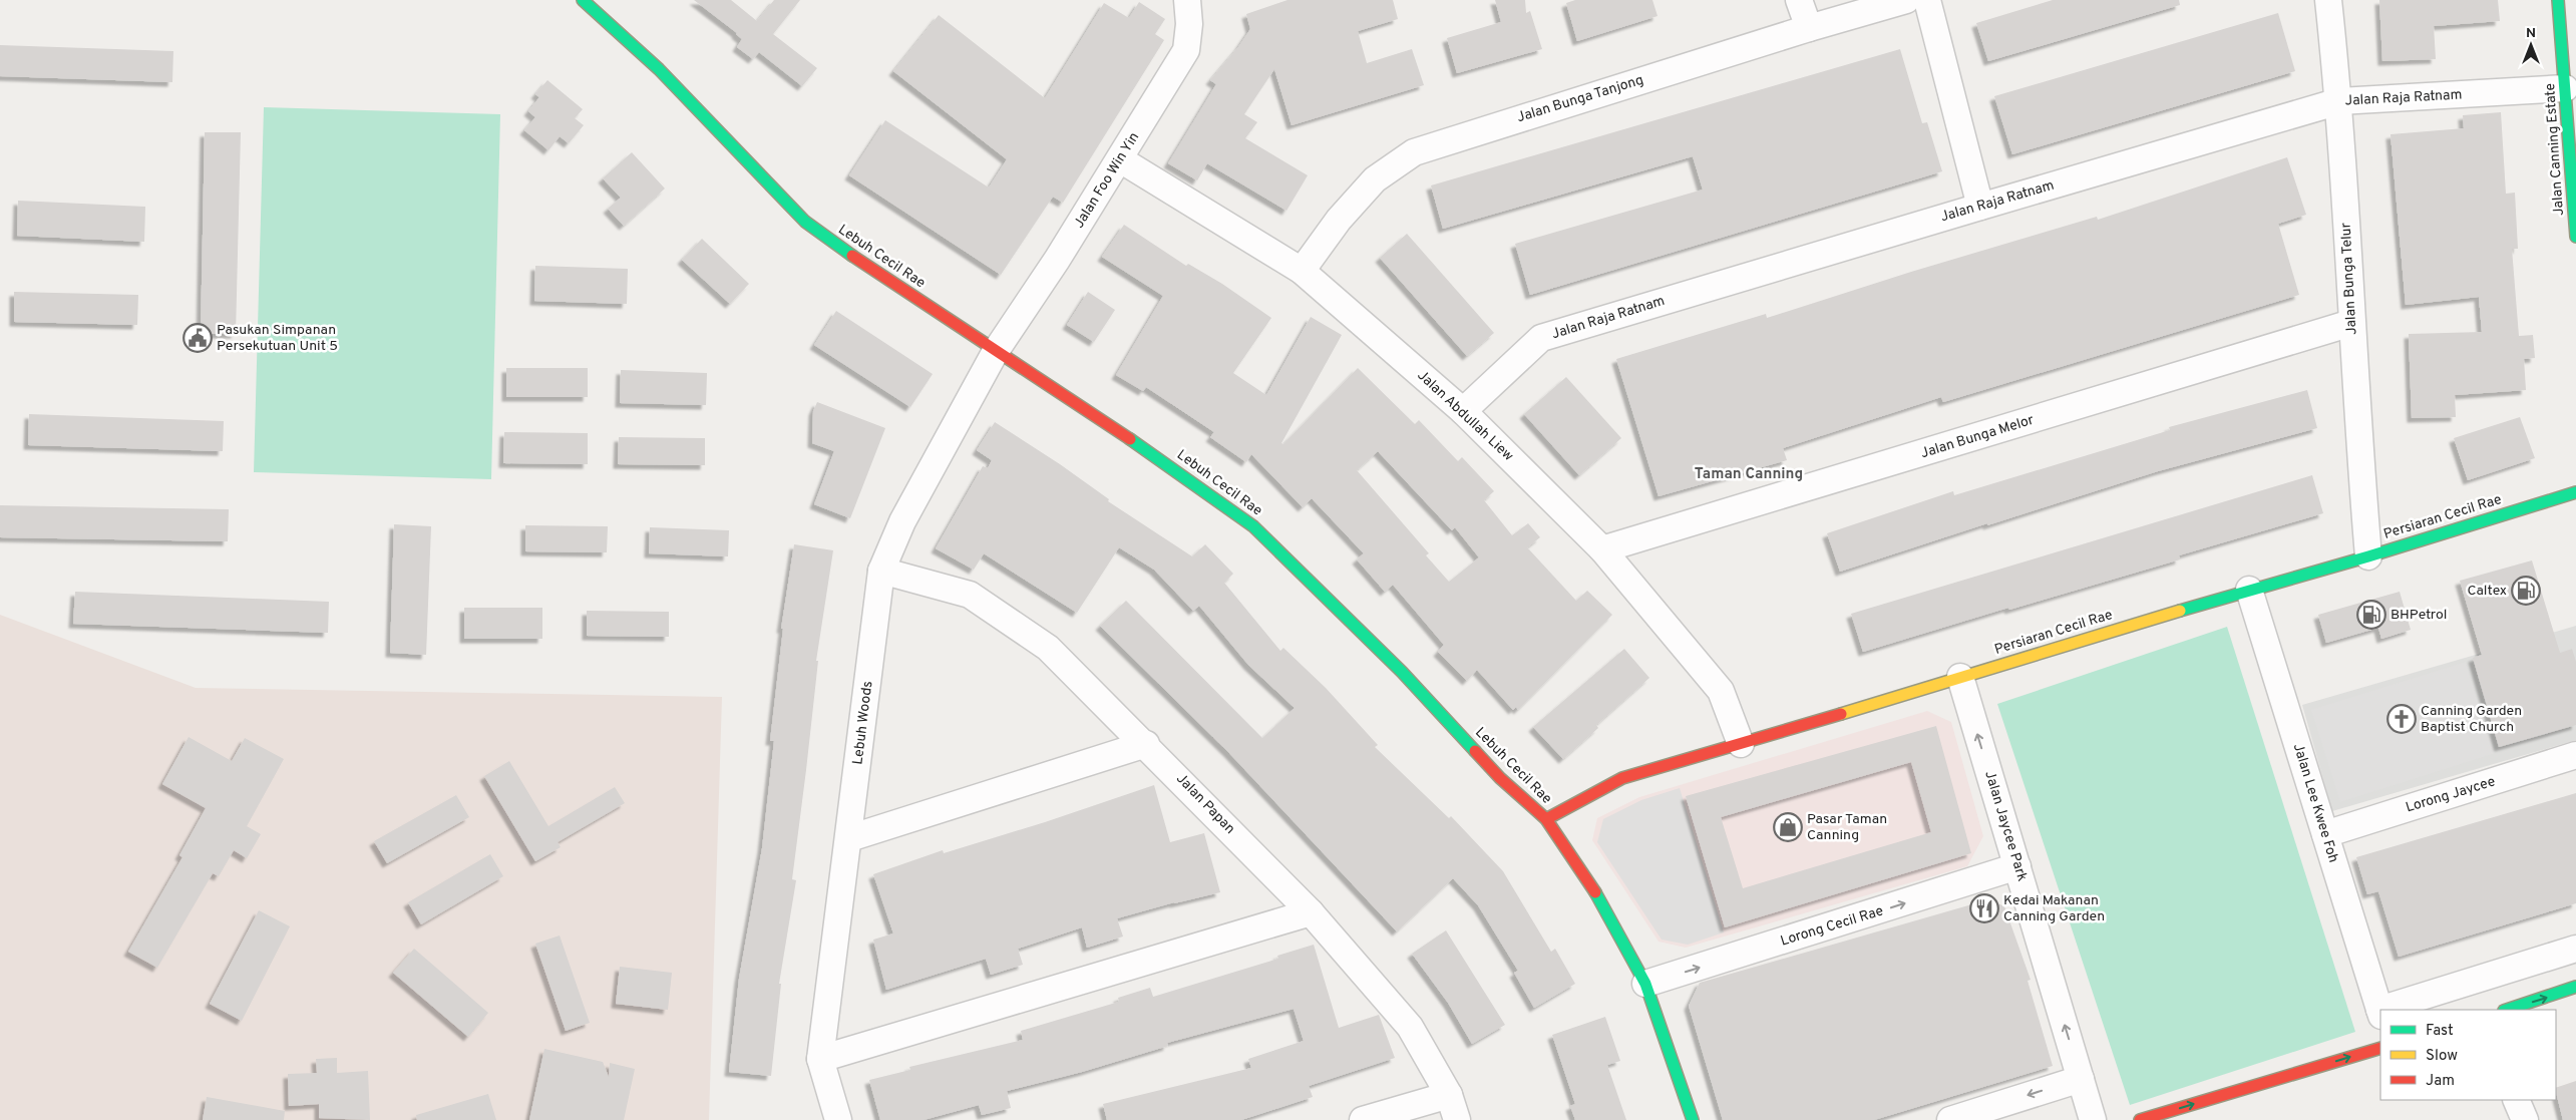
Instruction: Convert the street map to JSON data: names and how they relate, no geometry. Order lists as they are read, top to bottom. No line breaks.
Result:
{"streets":{"street":["Jalan Raja Ratnam","Jalan Bunga Tanjong","Jalan Canning Estate","Jalan Foo Win Yin","Lebuh Cecil Rae","Jalan Bunga Telur","Jalan Abdullah Liew","Jalan Bunga Melor","Persiaran Cecil Rae","Lebuh Woods","Lorong Jaycee","Jalan Lee Kwee Foh","Jalan Papan","Jalan Jaycee Park","Lorong Cecil Rae"]},"crossings":[["Jalan Raja Ratnam","Jalan Canning Estate"],["Jalan Raja Ratnam","Jalan Bunga Telur"],["Jalan Raja Ratnam","Jalan Abdullah Liew"],["Jalan Bunga Tanjong","Jalan Abdullah Liew"],["Jalan Foo Win Yin","Lebuh Cecil Rae"],["Jalan Foo Win Yin","Jalan Abdullah Liew"],["Jalan Foo Win Yin","Lebuh Woods"],["Lebuh Cecil Rae","Persiaran Cecil Rae"],["Lebuh Cecil Rae","Lebuh Woods"],["Lebuh Cecil Rae","Lorong Cecil Rae"],["Jalan Bunga Telur","Jalan Bunga Melor"],["Jalan Bunga Telur","Persiaran Cecil Rae"],["Jalan Abdullah Liew","Jalan Bunga Melor"],["Jalan Abdullah Liew","Persiaran Cecil Rae"],["Persiaran Cecil Rae","Jalan Lee Kwee Foh"],["Persiaran Cecil Rae","Jalan Jaycee Park"],["Lebuh Woods","Jalan Papan"],["Lorong Jaycee","Jalan Lee Kwee Foh"],["Jalan Jaycee Park","Lorong Cecil Rae"]],"one_way":["Jalan Jaycee Park"],"districts":["Taman Canning"],"places":{"public building":["Pasukan Simpanan Persekutuan Unit 5"],"fuel station":["Caltex","BHPetrol"],"church":["Canning Garden Baptist Church"],"shop":["Pasar Taman Canning"],"restaurant":["Kedai Makanan Canning Garden"]},"legend":["Fast","Slow","Jam"],"north":"top"}
